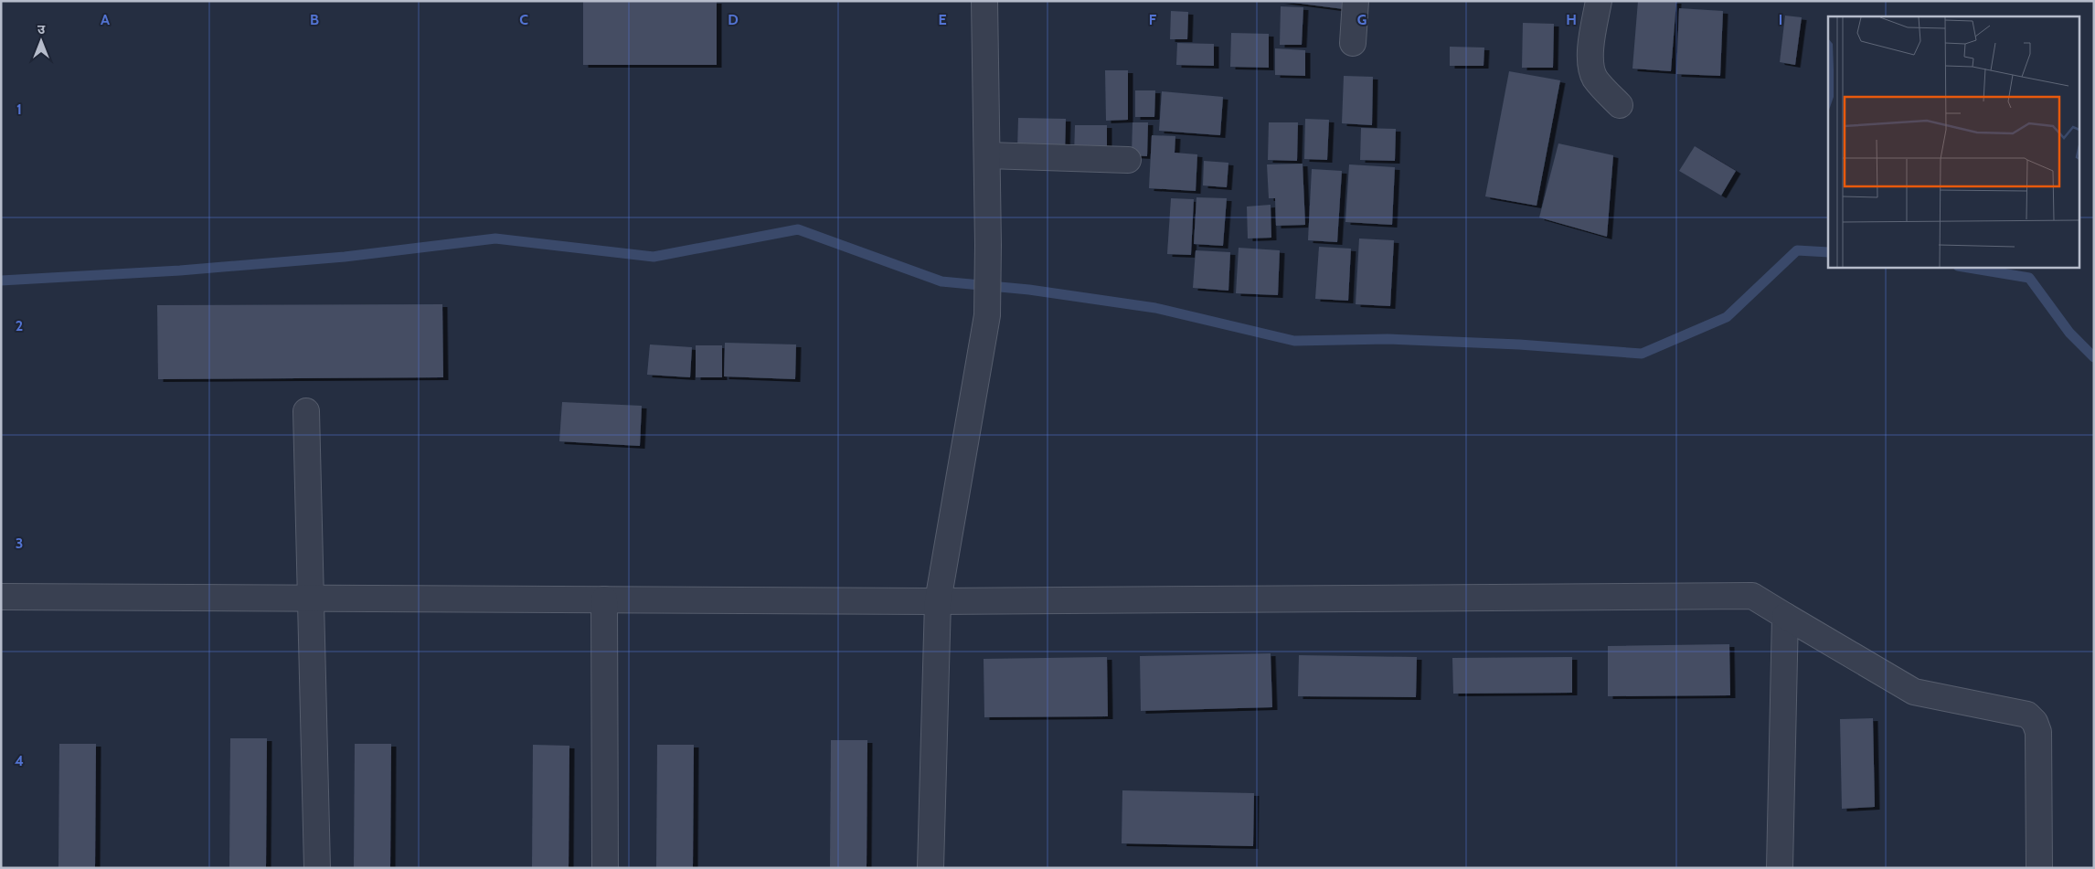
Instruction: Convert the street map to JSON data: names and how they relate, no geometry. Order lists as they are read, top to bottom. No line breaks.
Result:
{"north":"top","grid":{"columns":["A","B","C","D","E","F","G","H","I"],"rows":["1","2","3","4"]}}
